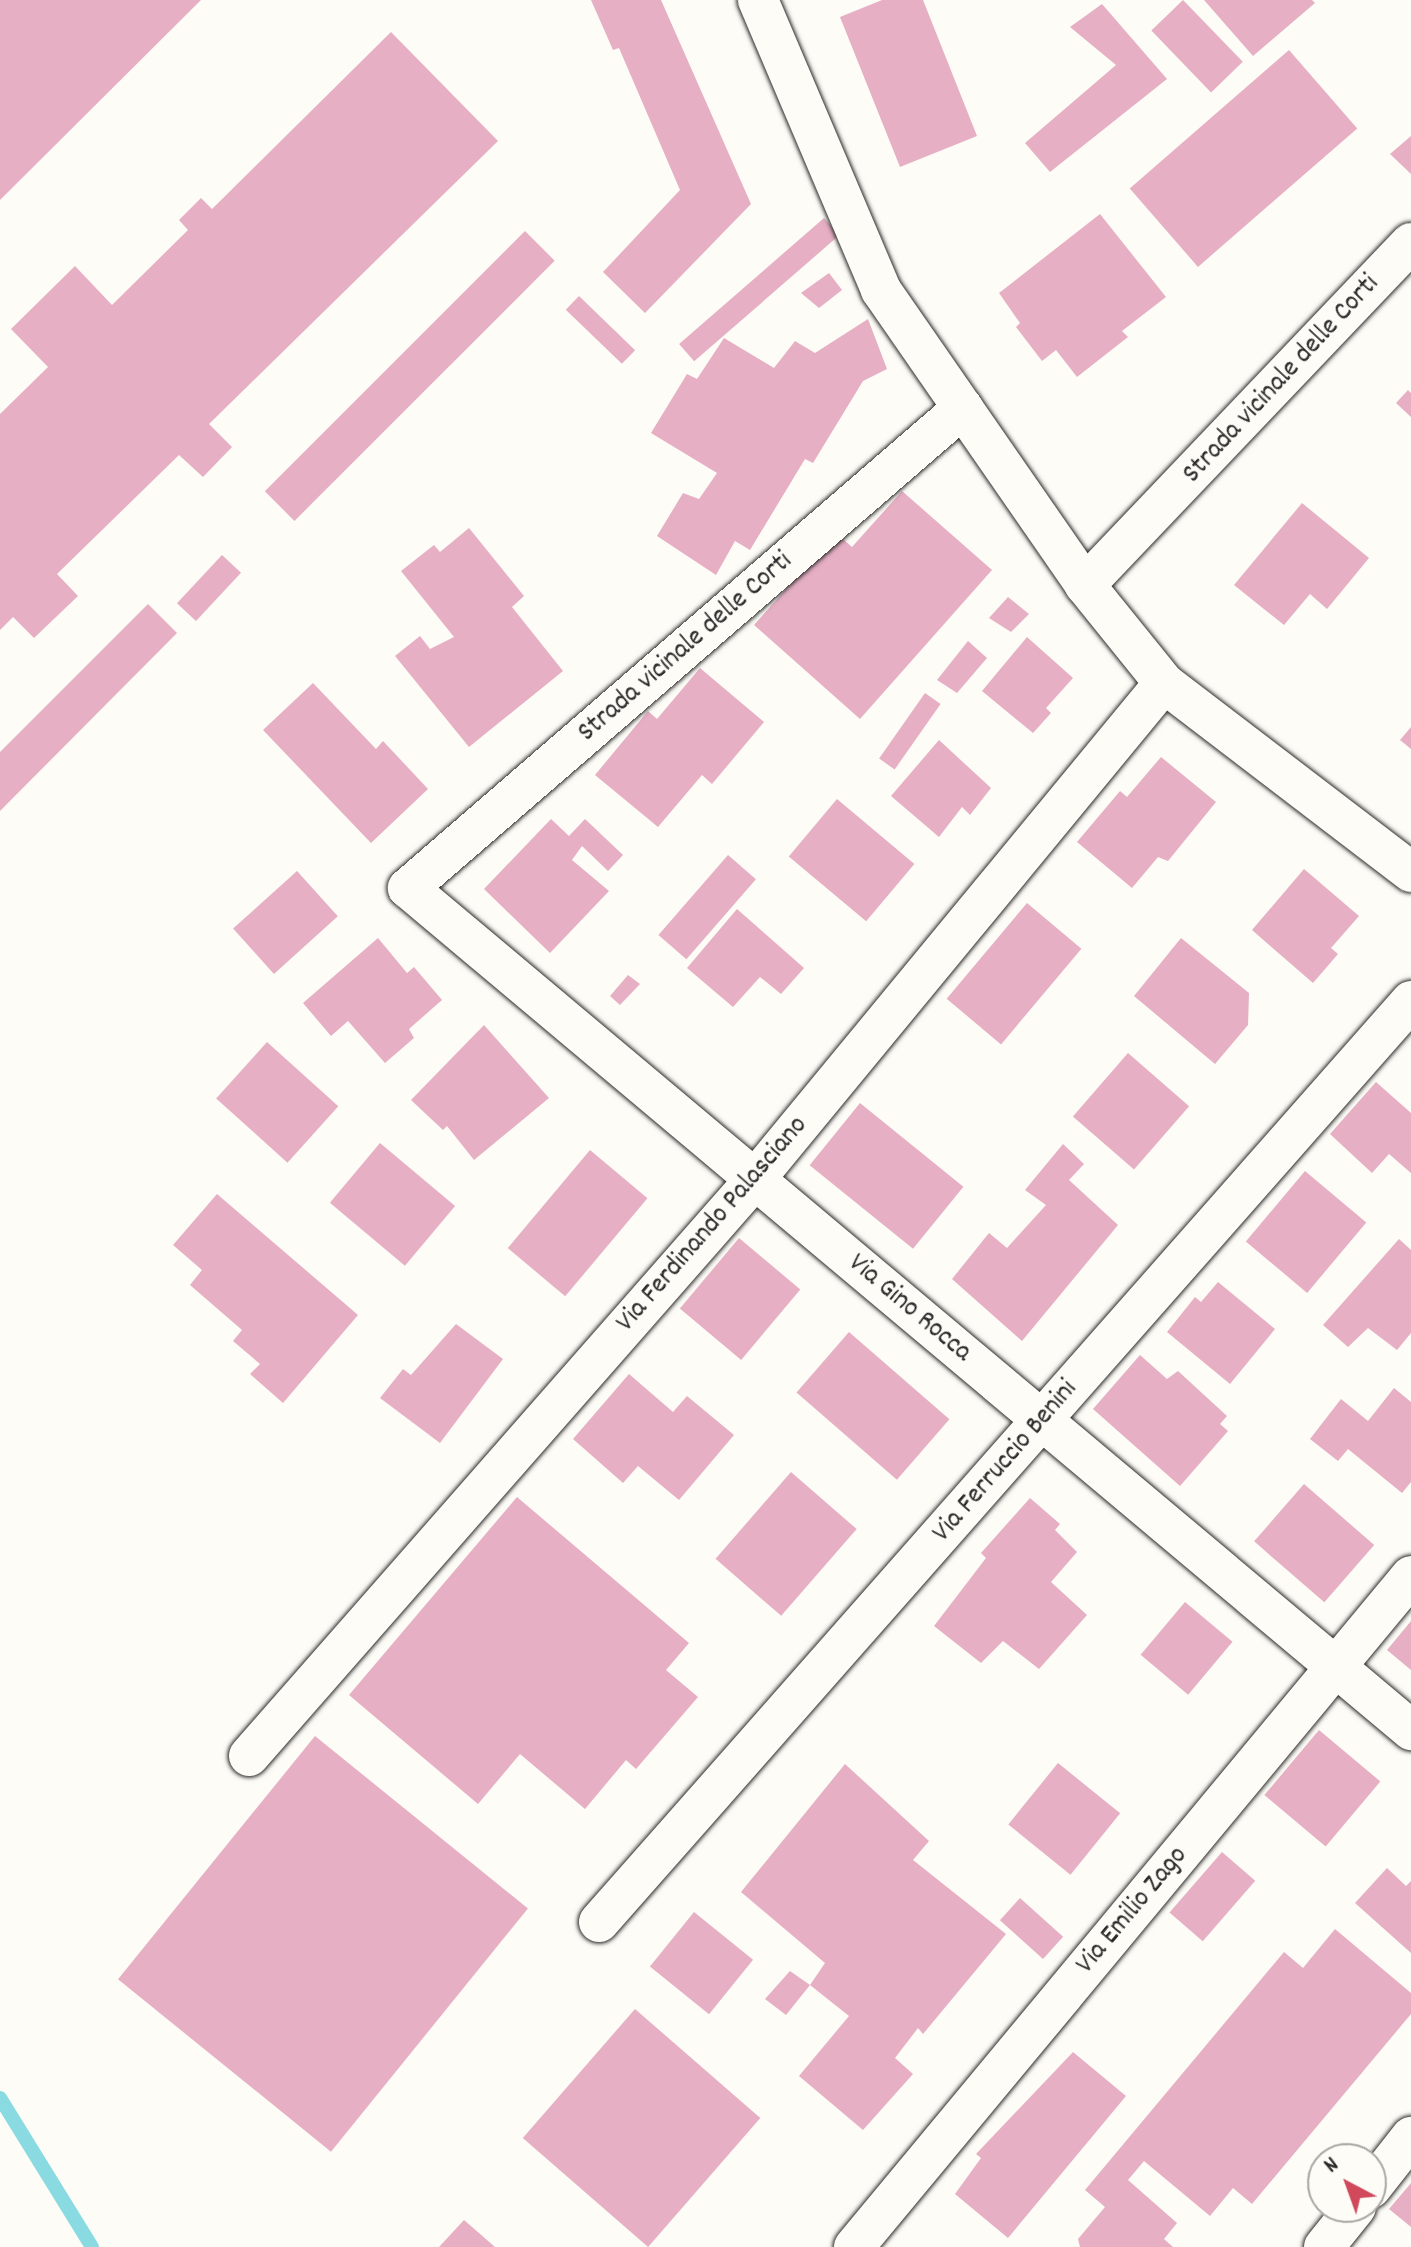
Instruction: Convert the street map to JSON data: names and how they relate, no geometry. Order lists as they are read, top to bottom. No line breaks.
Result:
{"streets":{"street":["Strada vicinale delle Corti","Via Ferdinando Palasciano","Via Gino Rocca","Via Ferruccio Benini","Via Emilio Zago"]},"crossings":[["Strada vicinale delle Corti","Via Gino Rocca"],["Via Ferdinando Palasciano","Via Gino Rocca"],["Via Gino Rocca","Via Ferruccio Benini"],["Via Gino Rocca","Via Emilio Zago"]],"north":"top left"}
